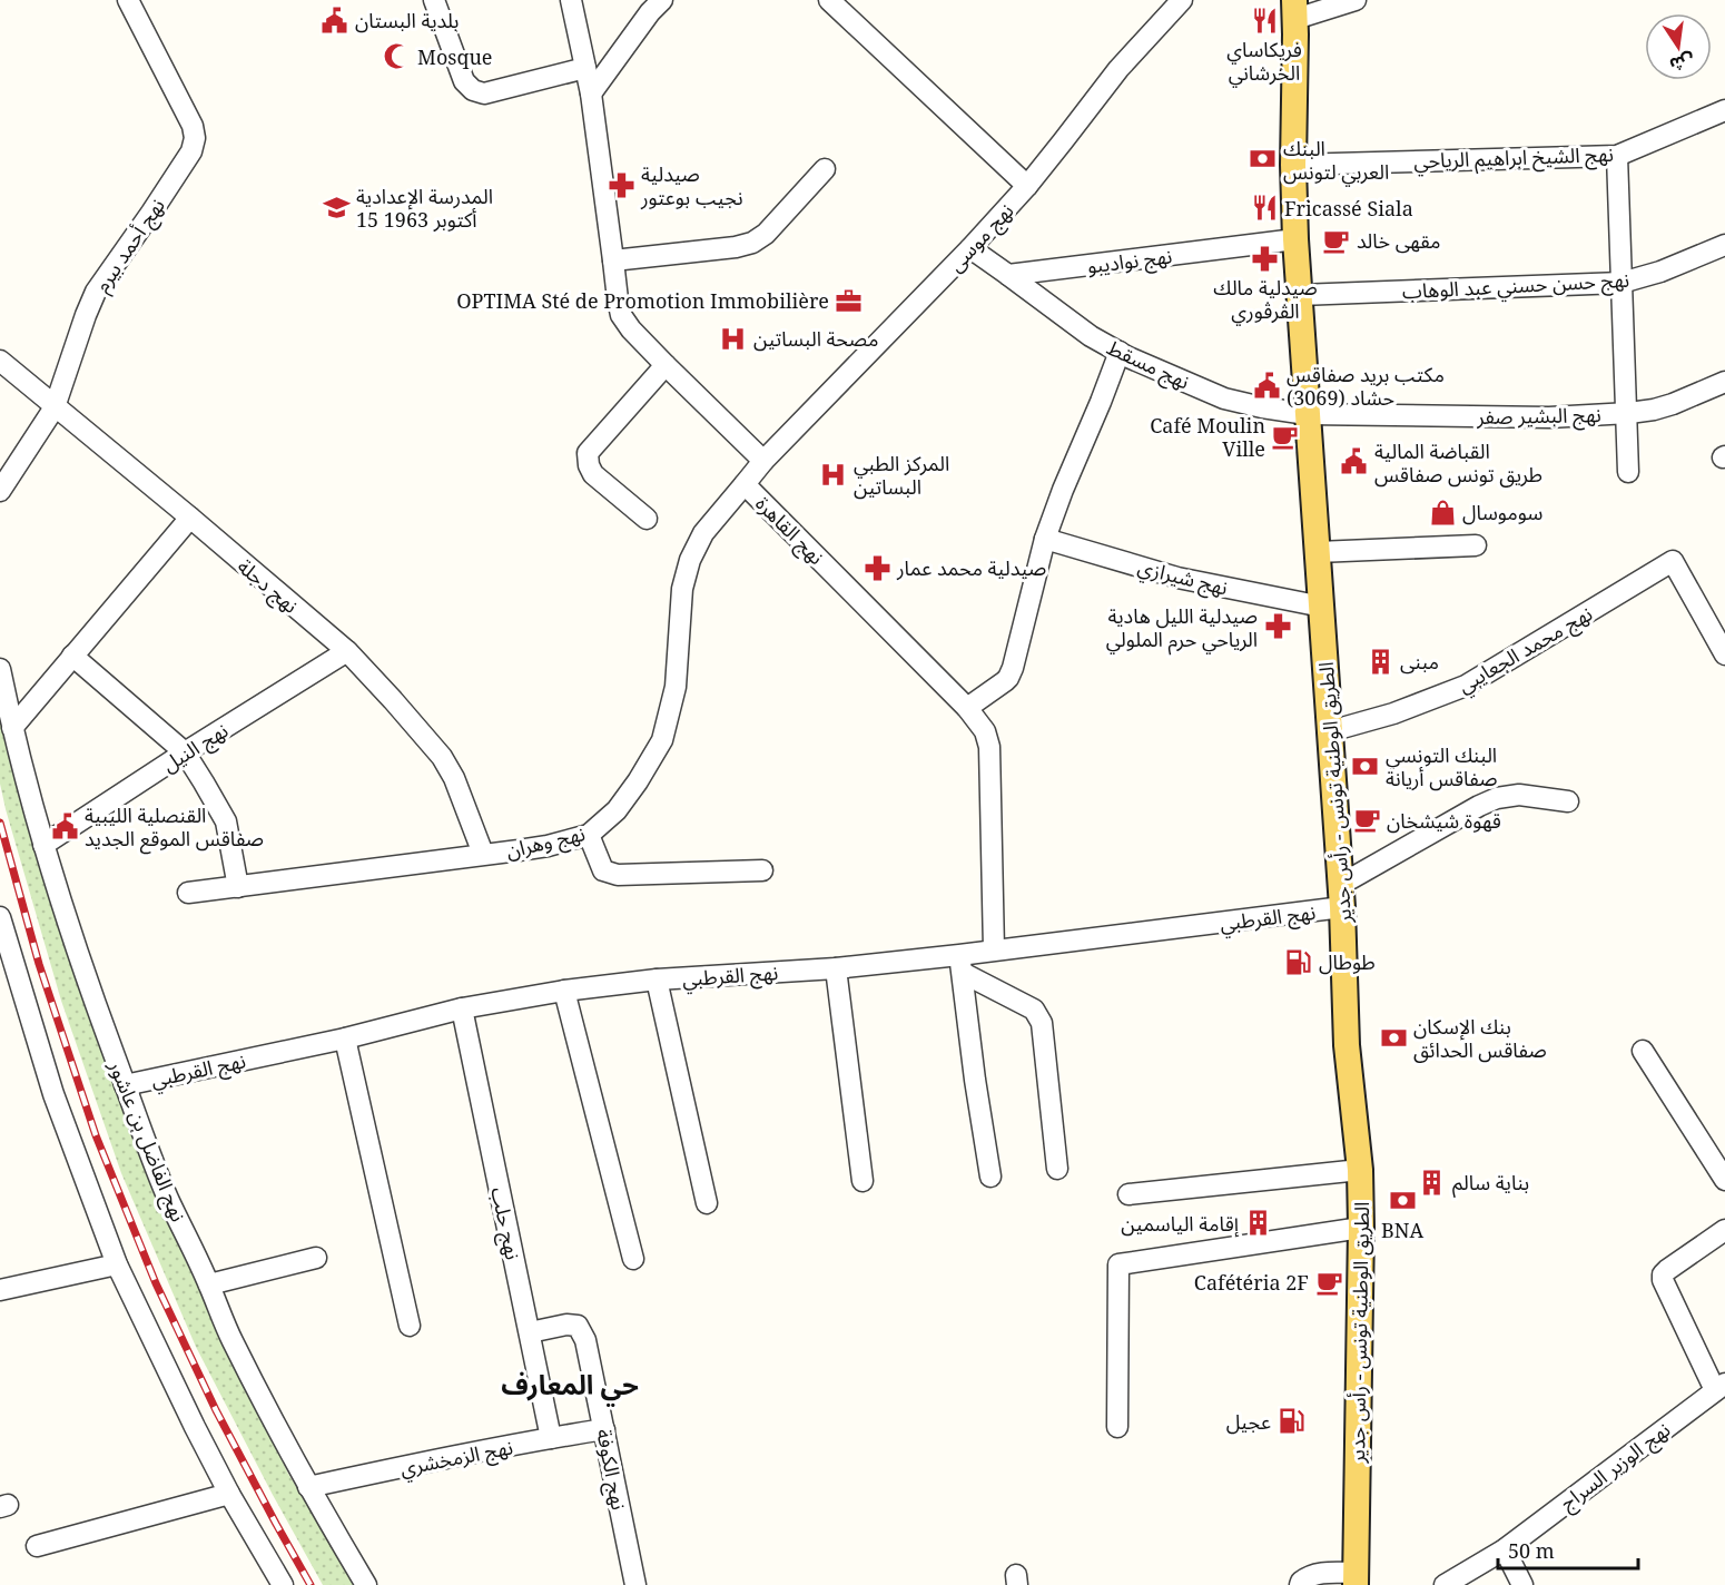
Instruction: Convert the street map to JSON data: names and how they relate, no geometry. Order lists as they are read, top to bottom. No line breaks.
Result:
{"streets":{"main road":["الطريق الوطنية تونس - رأس جدير"],"street":["نهج الشيخ ابراهيم الرياحي","نهج موسى","نهج أحمد بيرم","نهج نواديبو","نهج حسن حسني عبد الوهاب","نهج مسقط","نهج البشير صفر","نهج القاهرة","نهج شيرازي","نهج دجلة","نهج محمد الجعايبي","نهج النيل","نهج وهران","نهج القرطبي","نهج الفاضل بن عاشور","نهج حلب","نهج الزمخشري","نهج الوزير السراج","نهج الكوفة"]},"crossings":[["نهج الشيخ ابراهيم الرياحي","الطريق الوطنية تونس - رأس جدير"],["نهج موسى","نهج القاهرة"],["نهج أحمد بيرم","نهج دجلة"],["نهج نواديبو","نهج مسقط"],["نهج نواديبو","الطريق الوطنية تونس - رأس جدير"],["نهج حسن حسني عبد الوهاب","الطريق الوطنية تونس - رأس جدير"],["نهج مسقط","نهج البشير صفر"],["نهج مسقط","الطريق الوطنية تونس - رأس جدير"],["نهج البشير صفر","الطريق الوطنية تونس - رأس جدير"],["نهج القاهرة","نهج وهران"],["نهج القاهرة","نهج القرطبي"],["نهج شيرازي","الطريق الوطنية تونس - رأس جدير"],["نهج دجلة","نهج النيل"],["نهج دجلة","نهج وهران"],["نهج محمد الجعايبي","الطريق الوطنية تونس - رأس جدير"],["نهج النيل","نهج الفاضل بن عاشور"],["الطريق الوطنية تونس - رأس جدير","نهج القرطبي"],["نهج القرطبي","نهج الفاضل بن عاشور"],["نهج القرطبي","نهج حلب"],["نهج الفاضل بن عاشور","نهج الزمخشري"],["نهج حلب","نهج الزمخشري"],["نهج حلب","نهج الكوفة"],["نهج الزمخشري","نهج الكوفة"]],"districts":["حي المعارف"],"places":{"public building":["بلدية البستان","مكتب بريد صفاقس حشاد (3069)","القباضة المالية طريق تونس صفاقس","القنصلية الليبية صفاقس الموقع الجديد"],"restaurant":["فريكاساي الخرشاني","Fricassé Siala"],"mosque":["Mosque"],"bank":["البنك العربي لتونس","البنك التونسي صفاقس أريانة","بنك الإسكان صفاقس الحدائق","BNA"],"pharmacy":["صيدلية نجيب بوعتور","صيدلية مالك الڤرڤوري","صيدلية محمد عمار","صيدلية الليل هادية الرياحي حرم الملولي"],"school or university":["المدرسة الإعدادية 15 أكتوبر 1963"],"cafe":["مقهى خالد","Café Moulin Ville","قهوة شيشخان","Cafétéria 2F"],"office":["OPTIMA Sté de Promotion Immobilière"],"hospital":["مصحة البساتين","المركز الطبي البساتين"],"shop":["سوموسال"],"building":["مبنى","بناية سالم","إقامة الياسمين"],"fuel station":["طوطال","عجيل"]},"scale_bar":"50 m","north":"bottom"}
